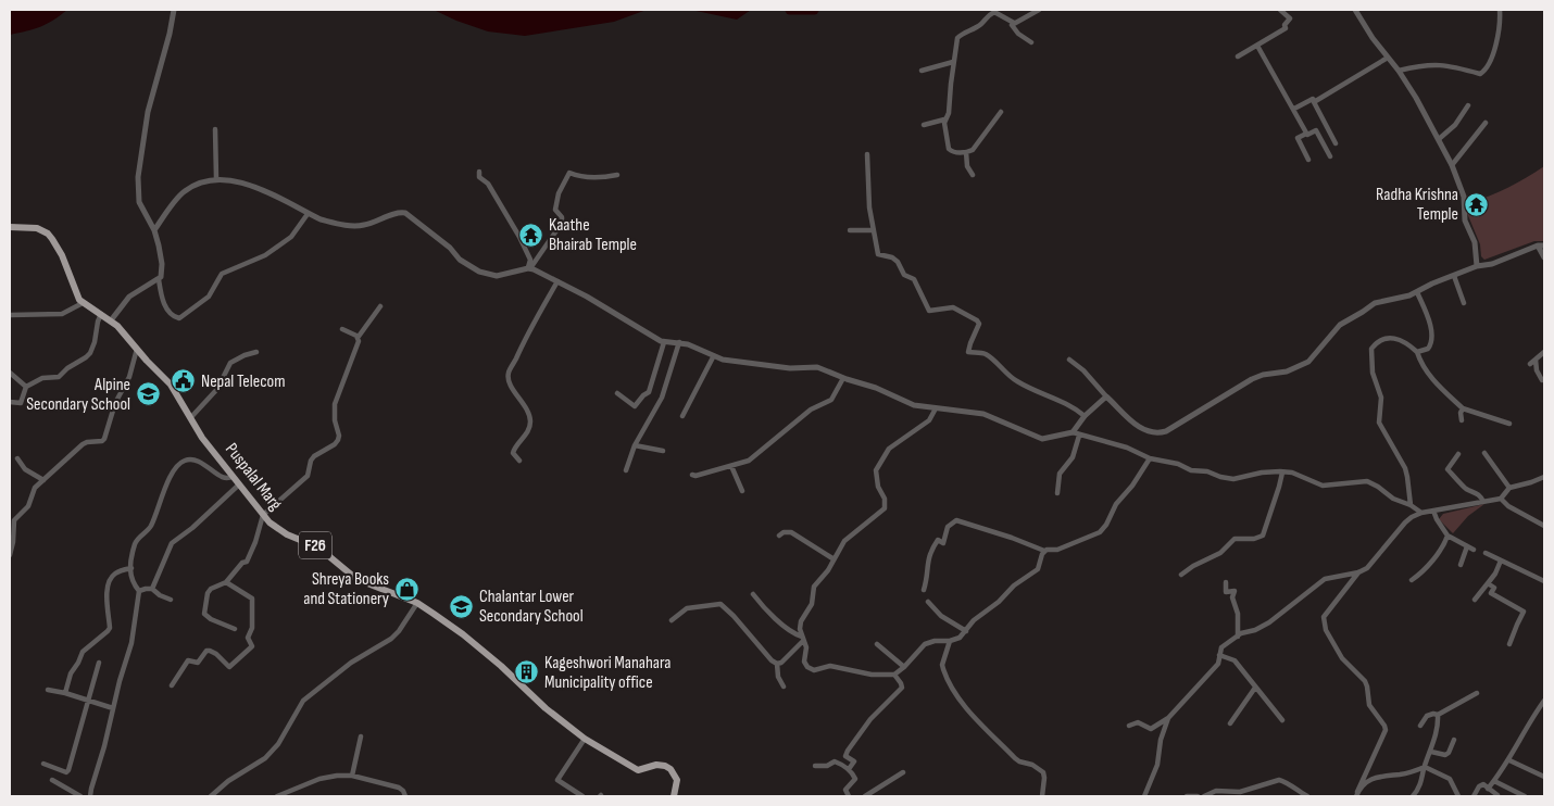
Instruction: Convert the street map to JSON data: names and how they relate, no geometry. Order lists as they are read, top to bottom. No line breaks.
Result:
{"streets":{"main road":["Puspalal Marg","F26"]},"places":{"temple":["Radha Krishna Temple","Kaathe Bhairab Temple"],"public building":["Nepal Telecom"],"school or university":["Alpine Secondary School","Chalantar Lower Secondary School"],"shop":["Shreya Books and Stationery"],"building":["Kageshwori Manahara Municipality office"]}}
